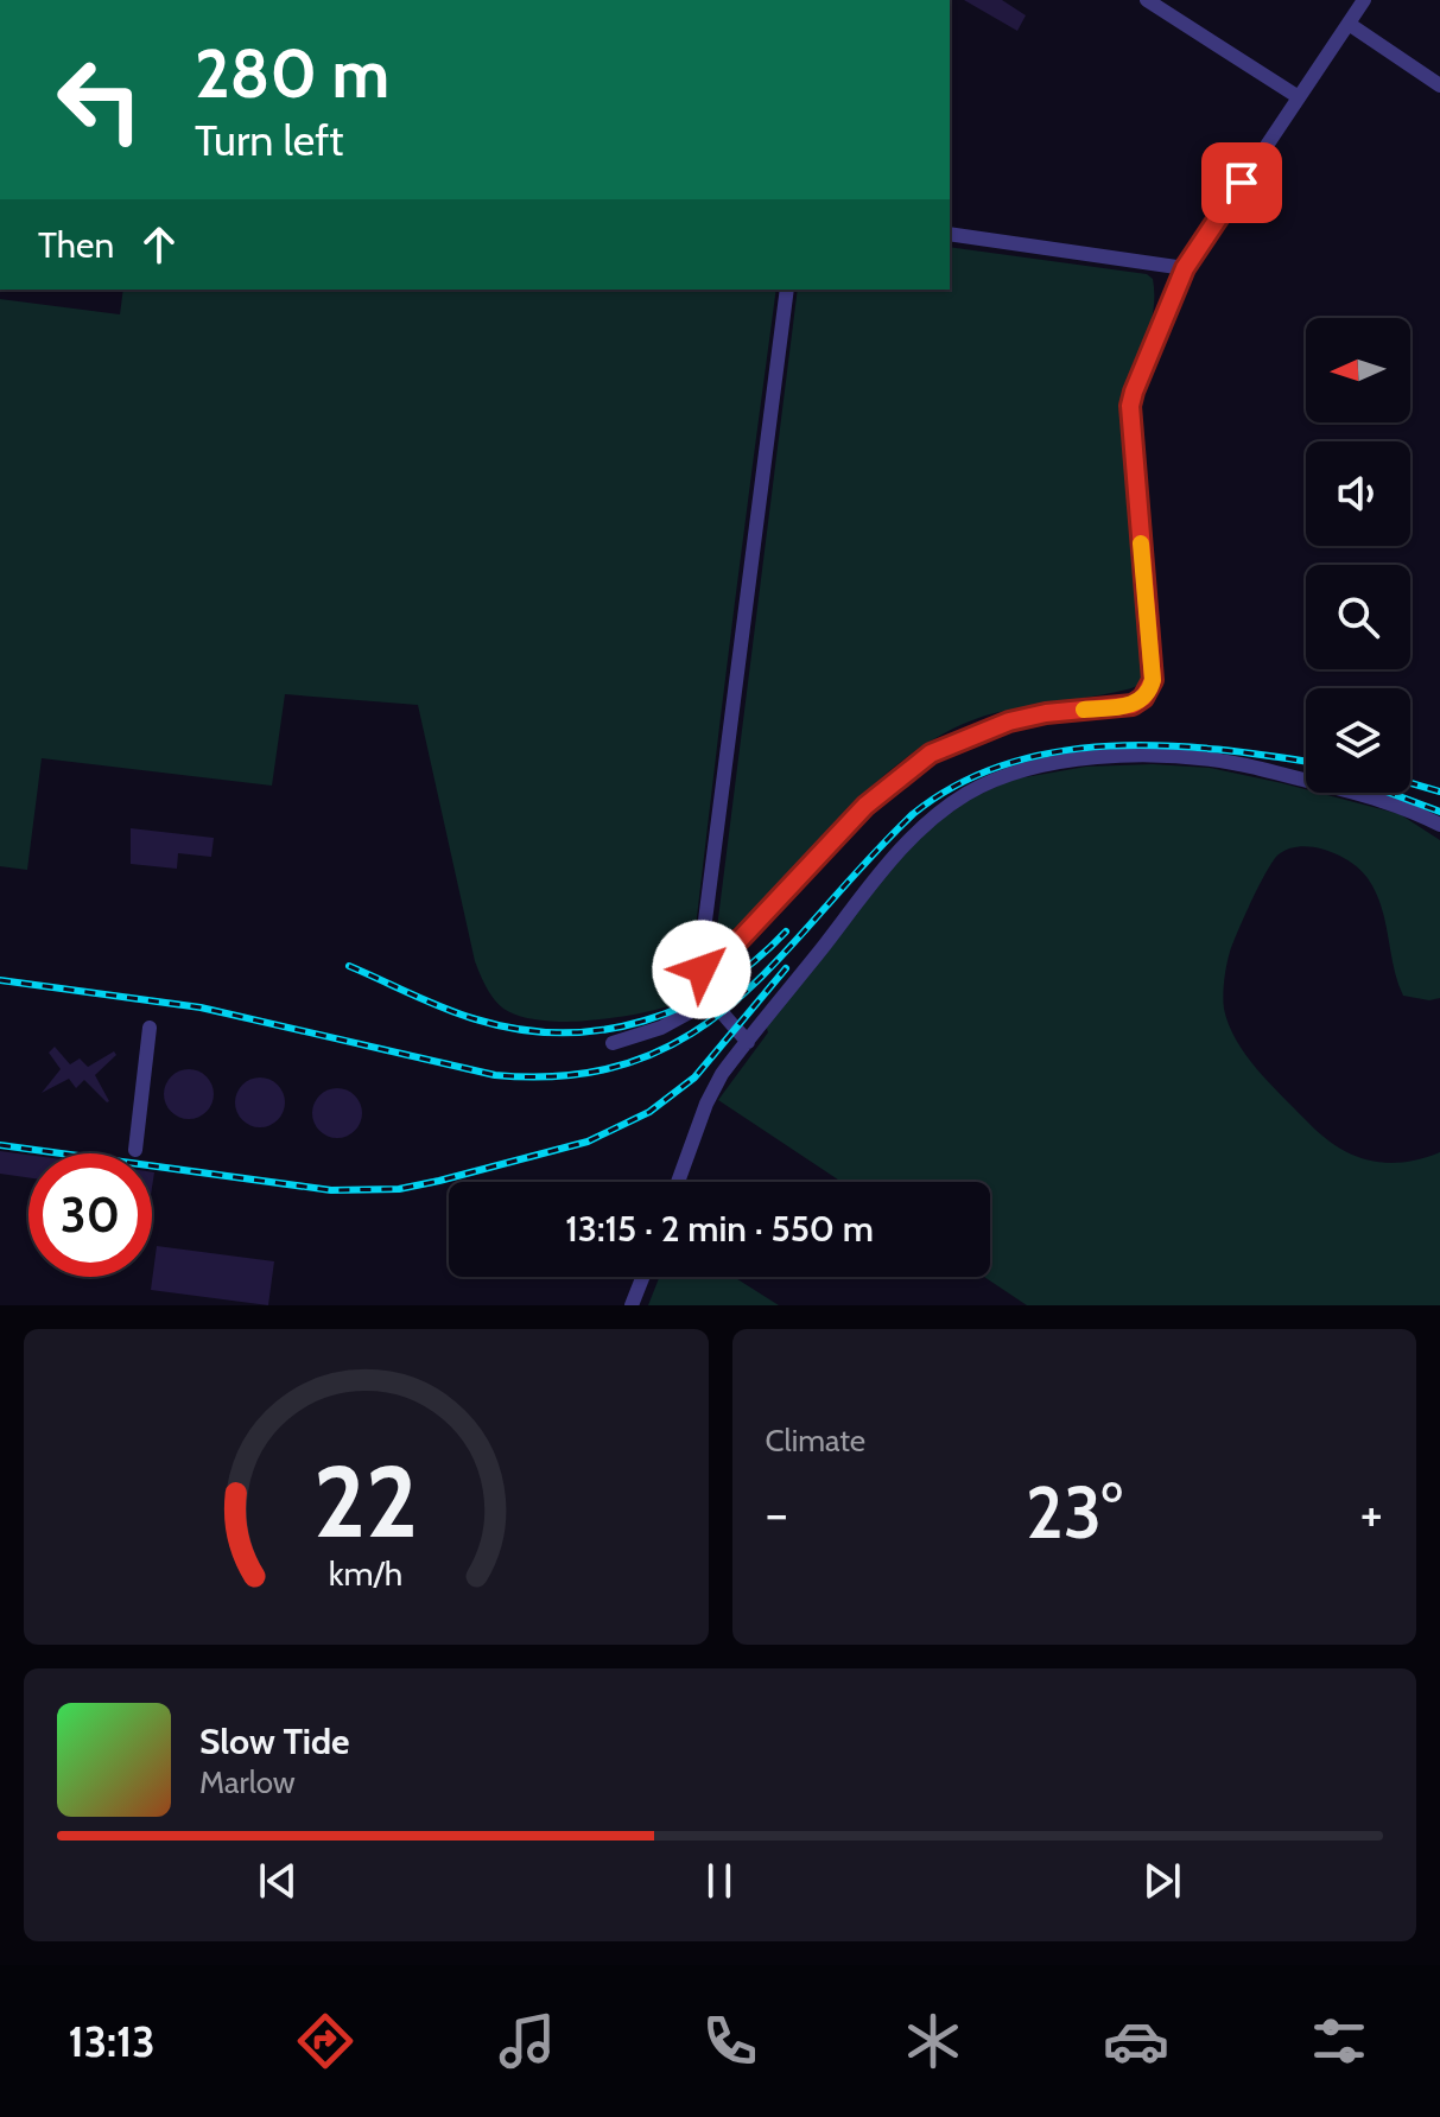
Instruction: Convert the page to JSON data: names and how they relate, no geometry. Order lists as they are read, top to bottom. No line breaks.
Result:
{"north":"left","page":{"turn":["280 m","Turn left"],"then":"Then","limit":"30","trip":"13:15 · 2 min · 550 m","tile":"Climate","heat":["−","23°","+"],"song":["Slow Tide","Marlow"],"tabs":"13:13","gauge":["22","km/h"]}}
